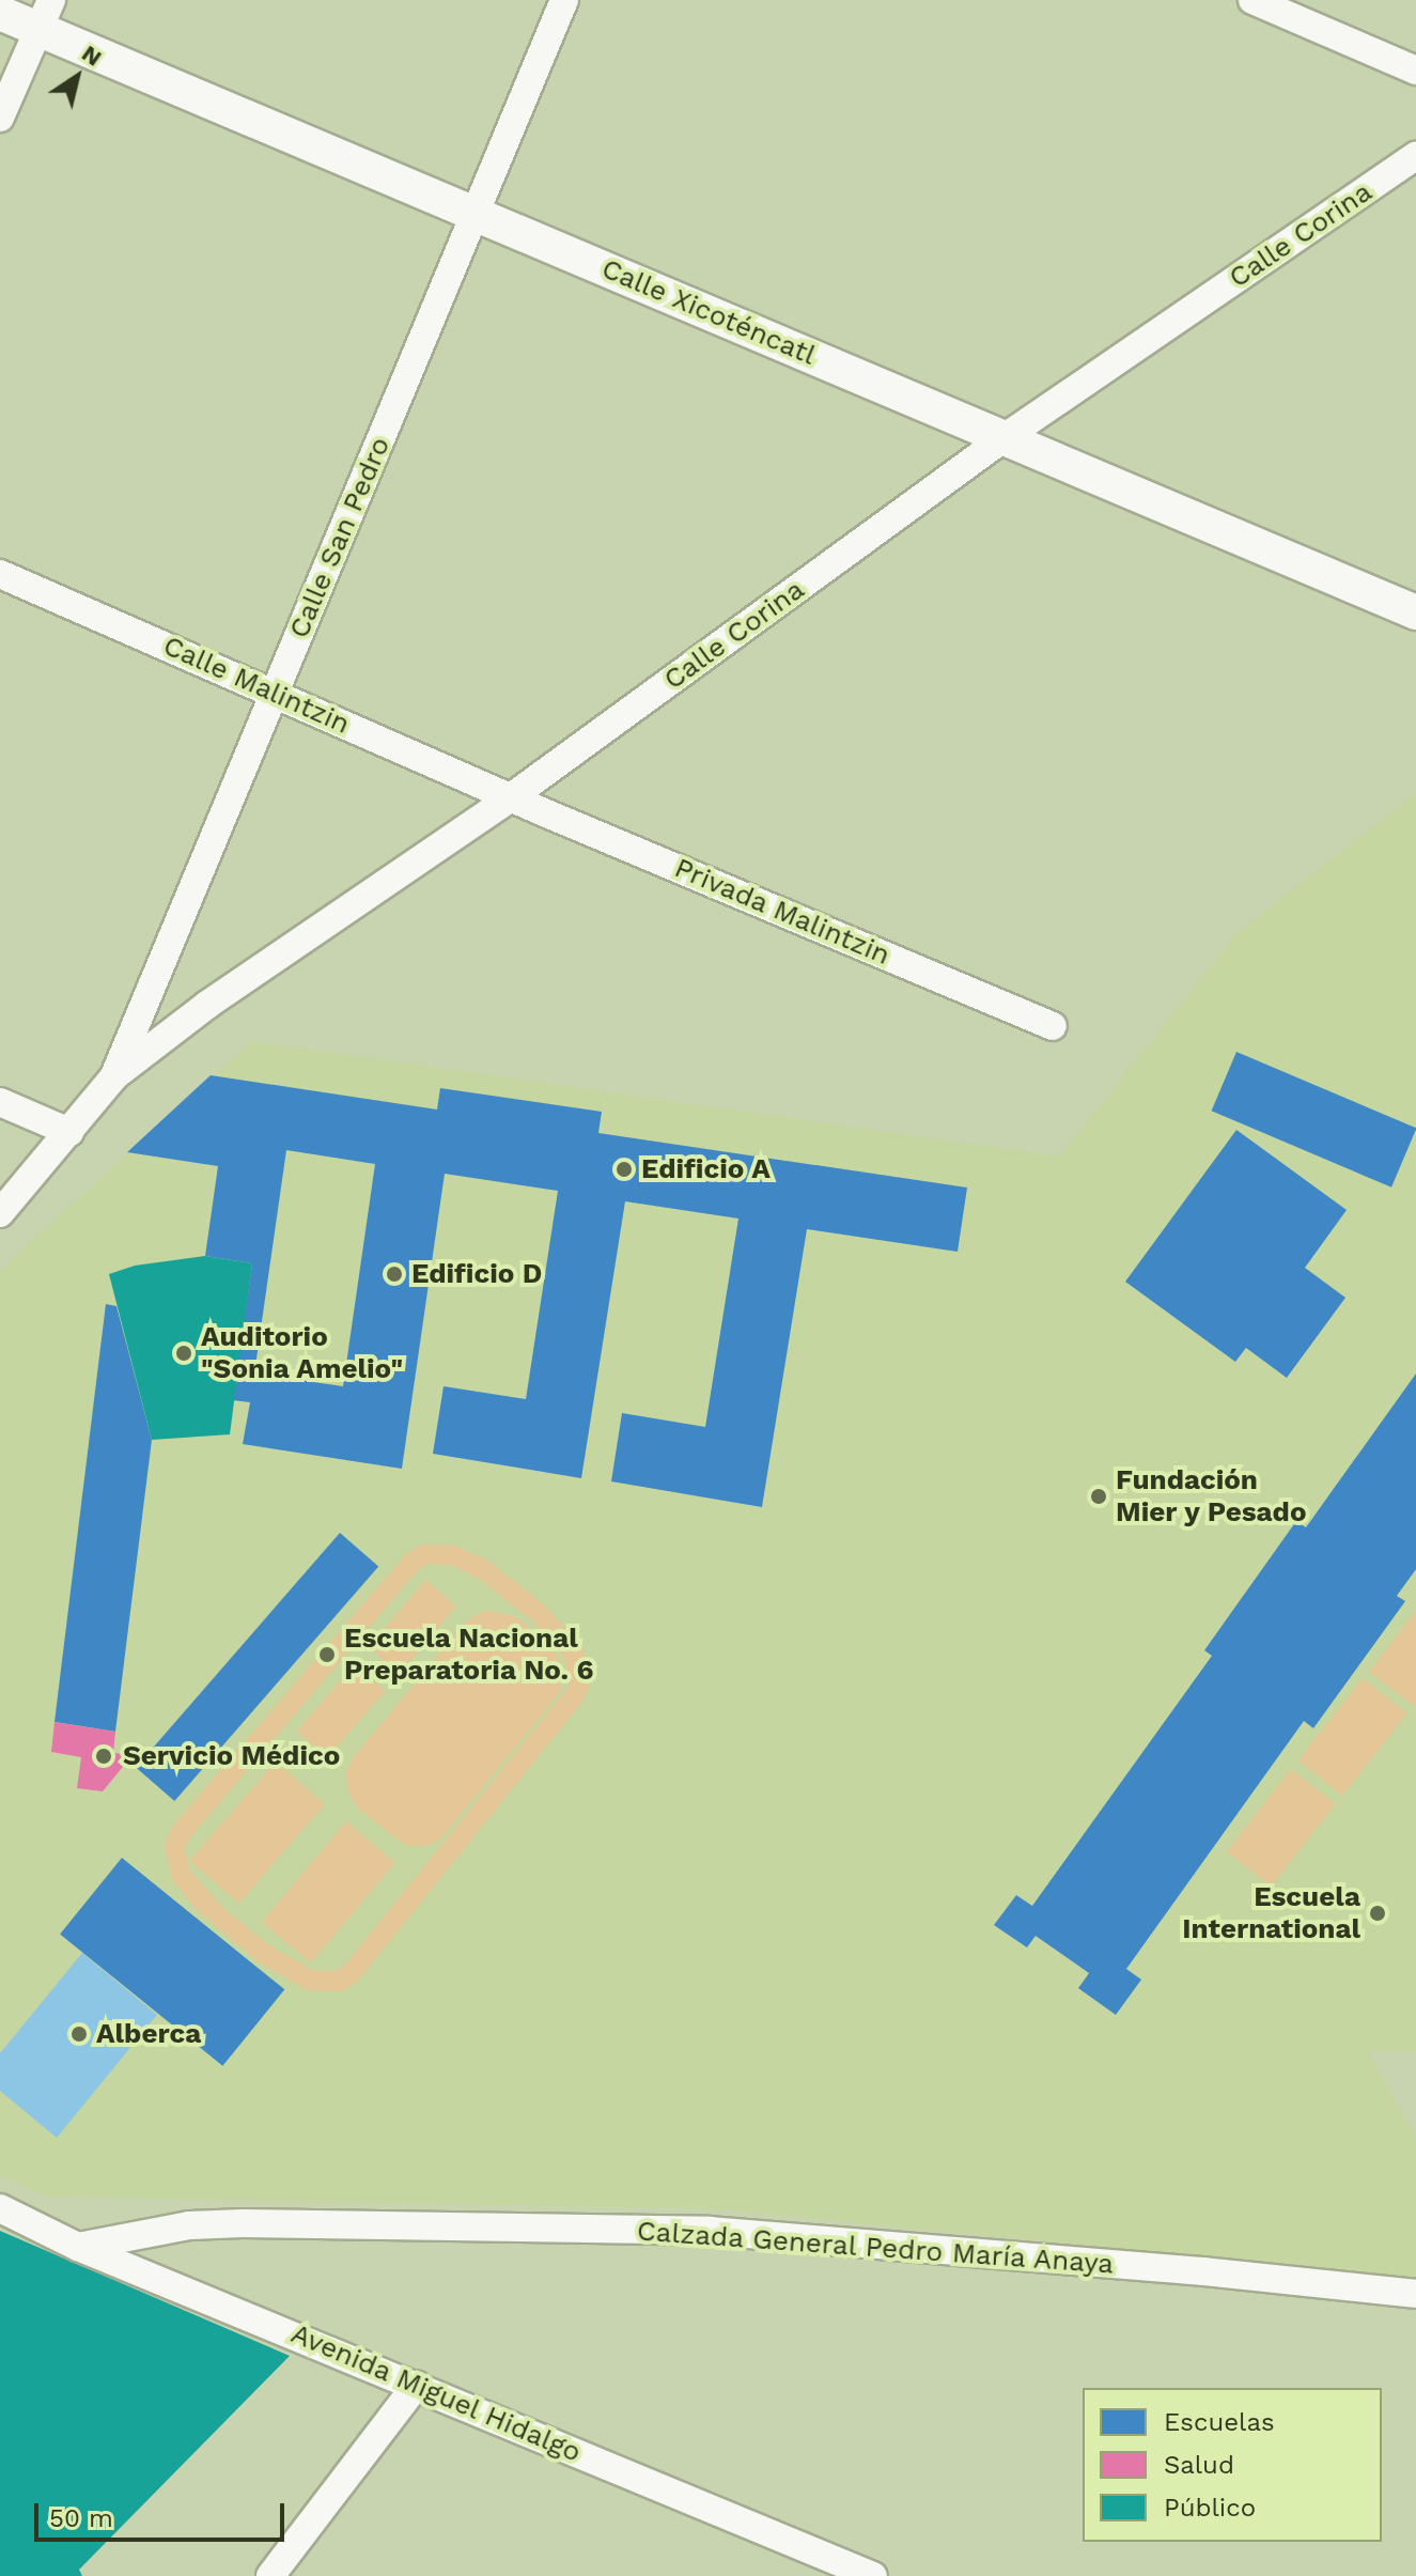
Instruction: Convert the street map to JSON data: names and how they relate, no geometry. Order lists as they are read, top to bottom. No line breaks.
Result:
{"streets":{"street":["Calle Corina","Calle Xicoténcatl","Calle San Pedro","Calle Malintzin","Privada Malintzin","Calzada General Pedro María Anaya","Avenida Miguel Hidalgo"]},"crossings":[["Calle Corina","Calle Xicoténcatl"],["Calle Corina","Calle San Pedro"],["Calle Corina","Calle Malintzin"],["Calle Corina","Privada Malintzin"],["Calle Xicoténcatl","Calle San Pedro"],["Calle San Pedro","Calle Malintzin"],["Calle Malintzin","Privada Malintzin"],["Calzada General Pedro María Anaya","Avenida Miguel Hidalgo"]],"places":["Edificio A","Edificio D","Auditorio \"Sonia Amelio\"","Fundación Mier y Pesado","Escuela Nacional Preparatoria No. 6","Servicio Médico","Escuela International","Alberca"],"legend":["Escuelas","Salud","Público"],"scale_bar":"50 m","north":"top right"}
